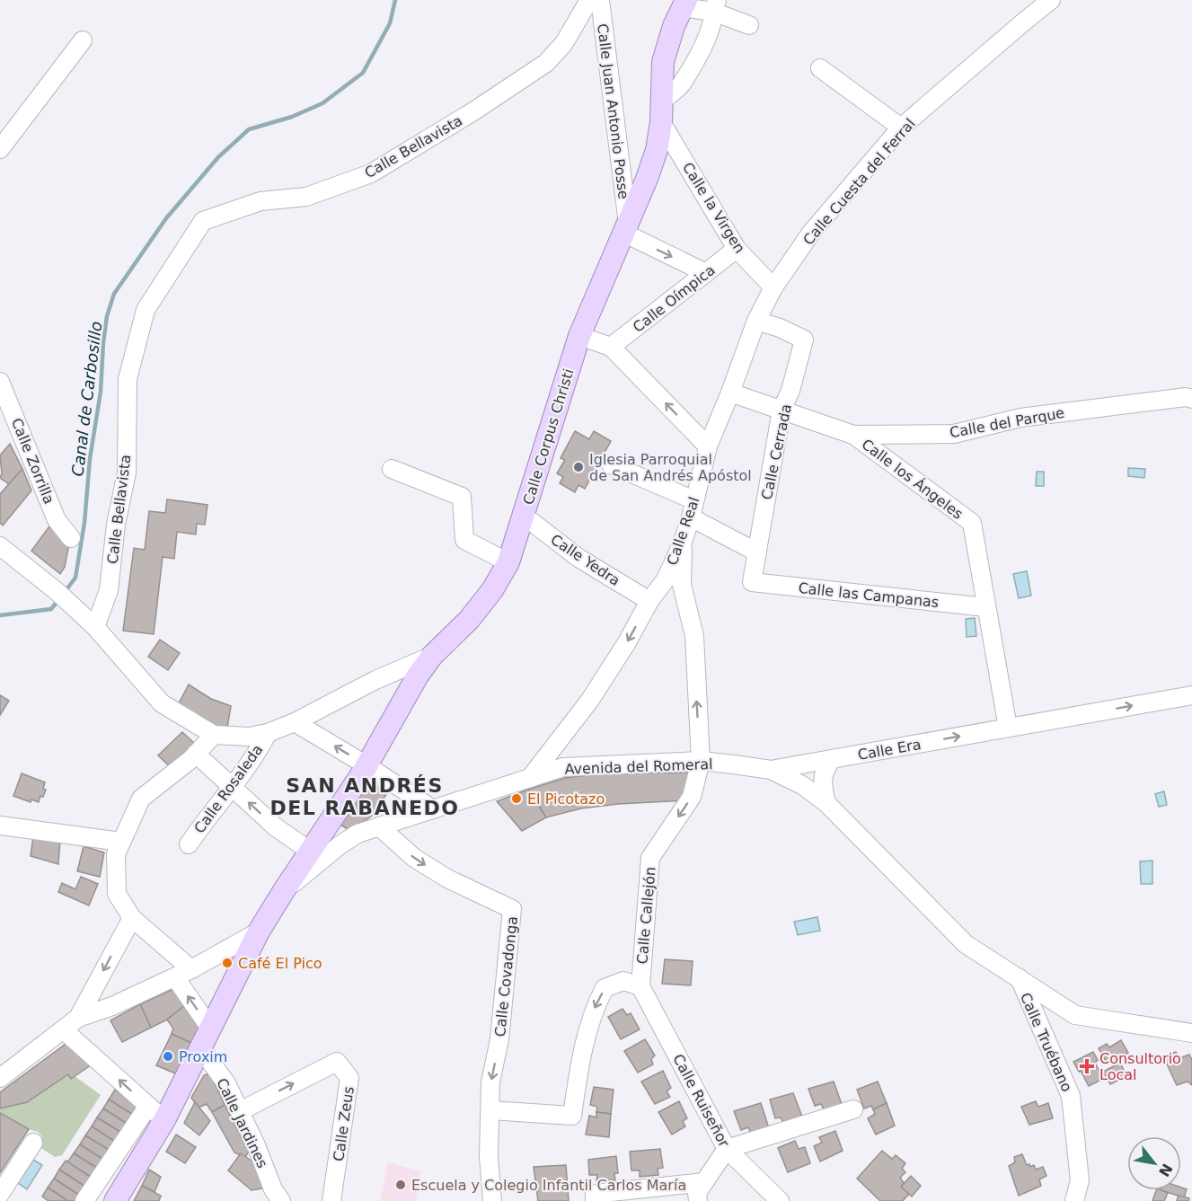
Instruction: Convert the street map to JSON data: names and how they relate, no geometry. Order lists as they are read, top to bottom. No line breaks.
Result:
{"streets":{"main road":["Calle Corpus Christi"],"street":["Calle Juan Antonio Posse","Calle Bellavista","Calle Cuesta del Ferral","Calle la Virgen","Calle Oímpica","Calle del Parque","Calle Cerrada","Calle Zorrilla","Calle los Ángeles","Calle Real","Calle Yedra","Calle las Campanas","Calle Era","Avenida del Romeral","Calle Rosaleda","Calle Callejón","Calle Covadonga","Calle Truébano","Calle Ruiseñor","Calle Jardines","Calle Zeus"]},"crossings":[["Calle Juan Antonio Posse","Calle Corpus Christi"],["Calle Cuesta del Ferral","Calle la Virgen"],["Calle Cuesta del Ferral","Calle Real"],["Calle la Virgen","Calle Oímpica"],["Calle la Virgen","Calle Corpus Christi"],["Calle la Virgen","Calle Real"],["Calle del Parque","Calle Cerrada"],["Calle del Parque","Calle los Ángeles"],["Calle del Parque","Calle Real"],["Calle Corpus Christi","Calle Yedra"],["Calle Corpus Christi","Avenida del Romeral"],["Calle Corpus Christi","Calle Rosaleda"],["Calle Corpus Christi","Calle Jardines"],["Calle Cerrada","Calle Real"],["Calle Cerrada","Calle las Campanas"],["Calle los Ángeles","Calle las Campanas"],["Calle Real","Calle Yedra"],["Calle Real","Avenida del Romeral"],["Calle Real","Calle Callejón"],["Calle Era","Avenida del Romeral"],["Avenida del Romeral","Calle Rosaleda"],["Avenida del Romeral","Calle Callejón"],["Avenida del Romeral","Calle Covadonga"],["Avenida del Romeral","Calle Truébano"],["Calle Callejón","Calle Ruiseñor"],["Calle Jardines","Calle Zeus"]],"one_way":["Calle Real","Calle Era","Calle Covadonga"],"districts":["SAN ANDRÉS DEL RABANEDO"],"water":["Canal de Carbosillo"],"places":{"other":["Iglesia Parroquial de San Andrés Apóstol","El Picotazo","Café El Pico","Proxim","Escuela y Colegio Infantil Carlos María"],"health":["Consultorio Local"]},"north":"bottom right"}
